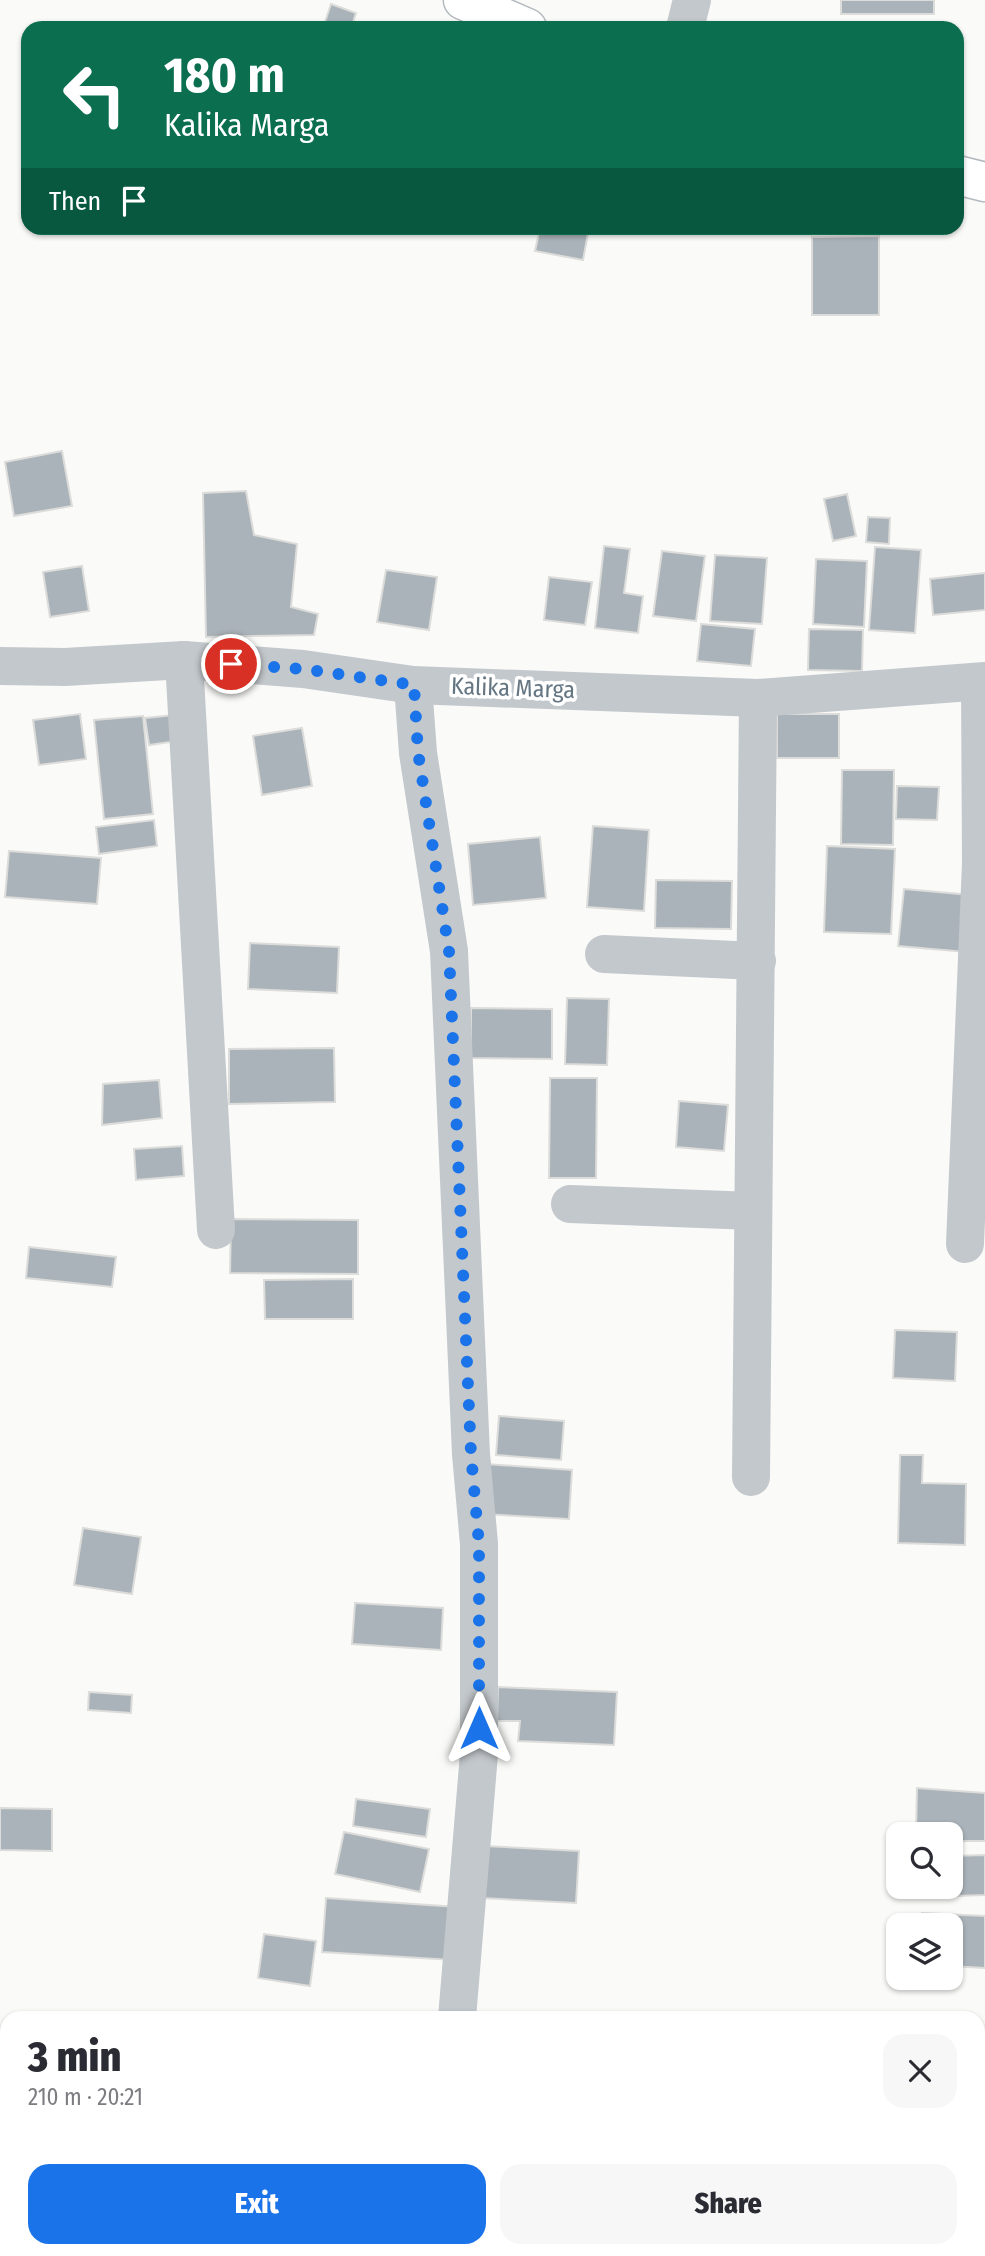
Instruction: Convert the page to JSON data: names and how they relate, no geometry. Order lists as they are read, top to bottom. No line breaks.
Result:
{"streets":{"street":["Kalika Marga"]},"page":{"turn":["180 m","Kalika Marga"],"then":"Then","heading":["3 min","210 m · 20:21"],"buttons":["Exit","Share"]}}
